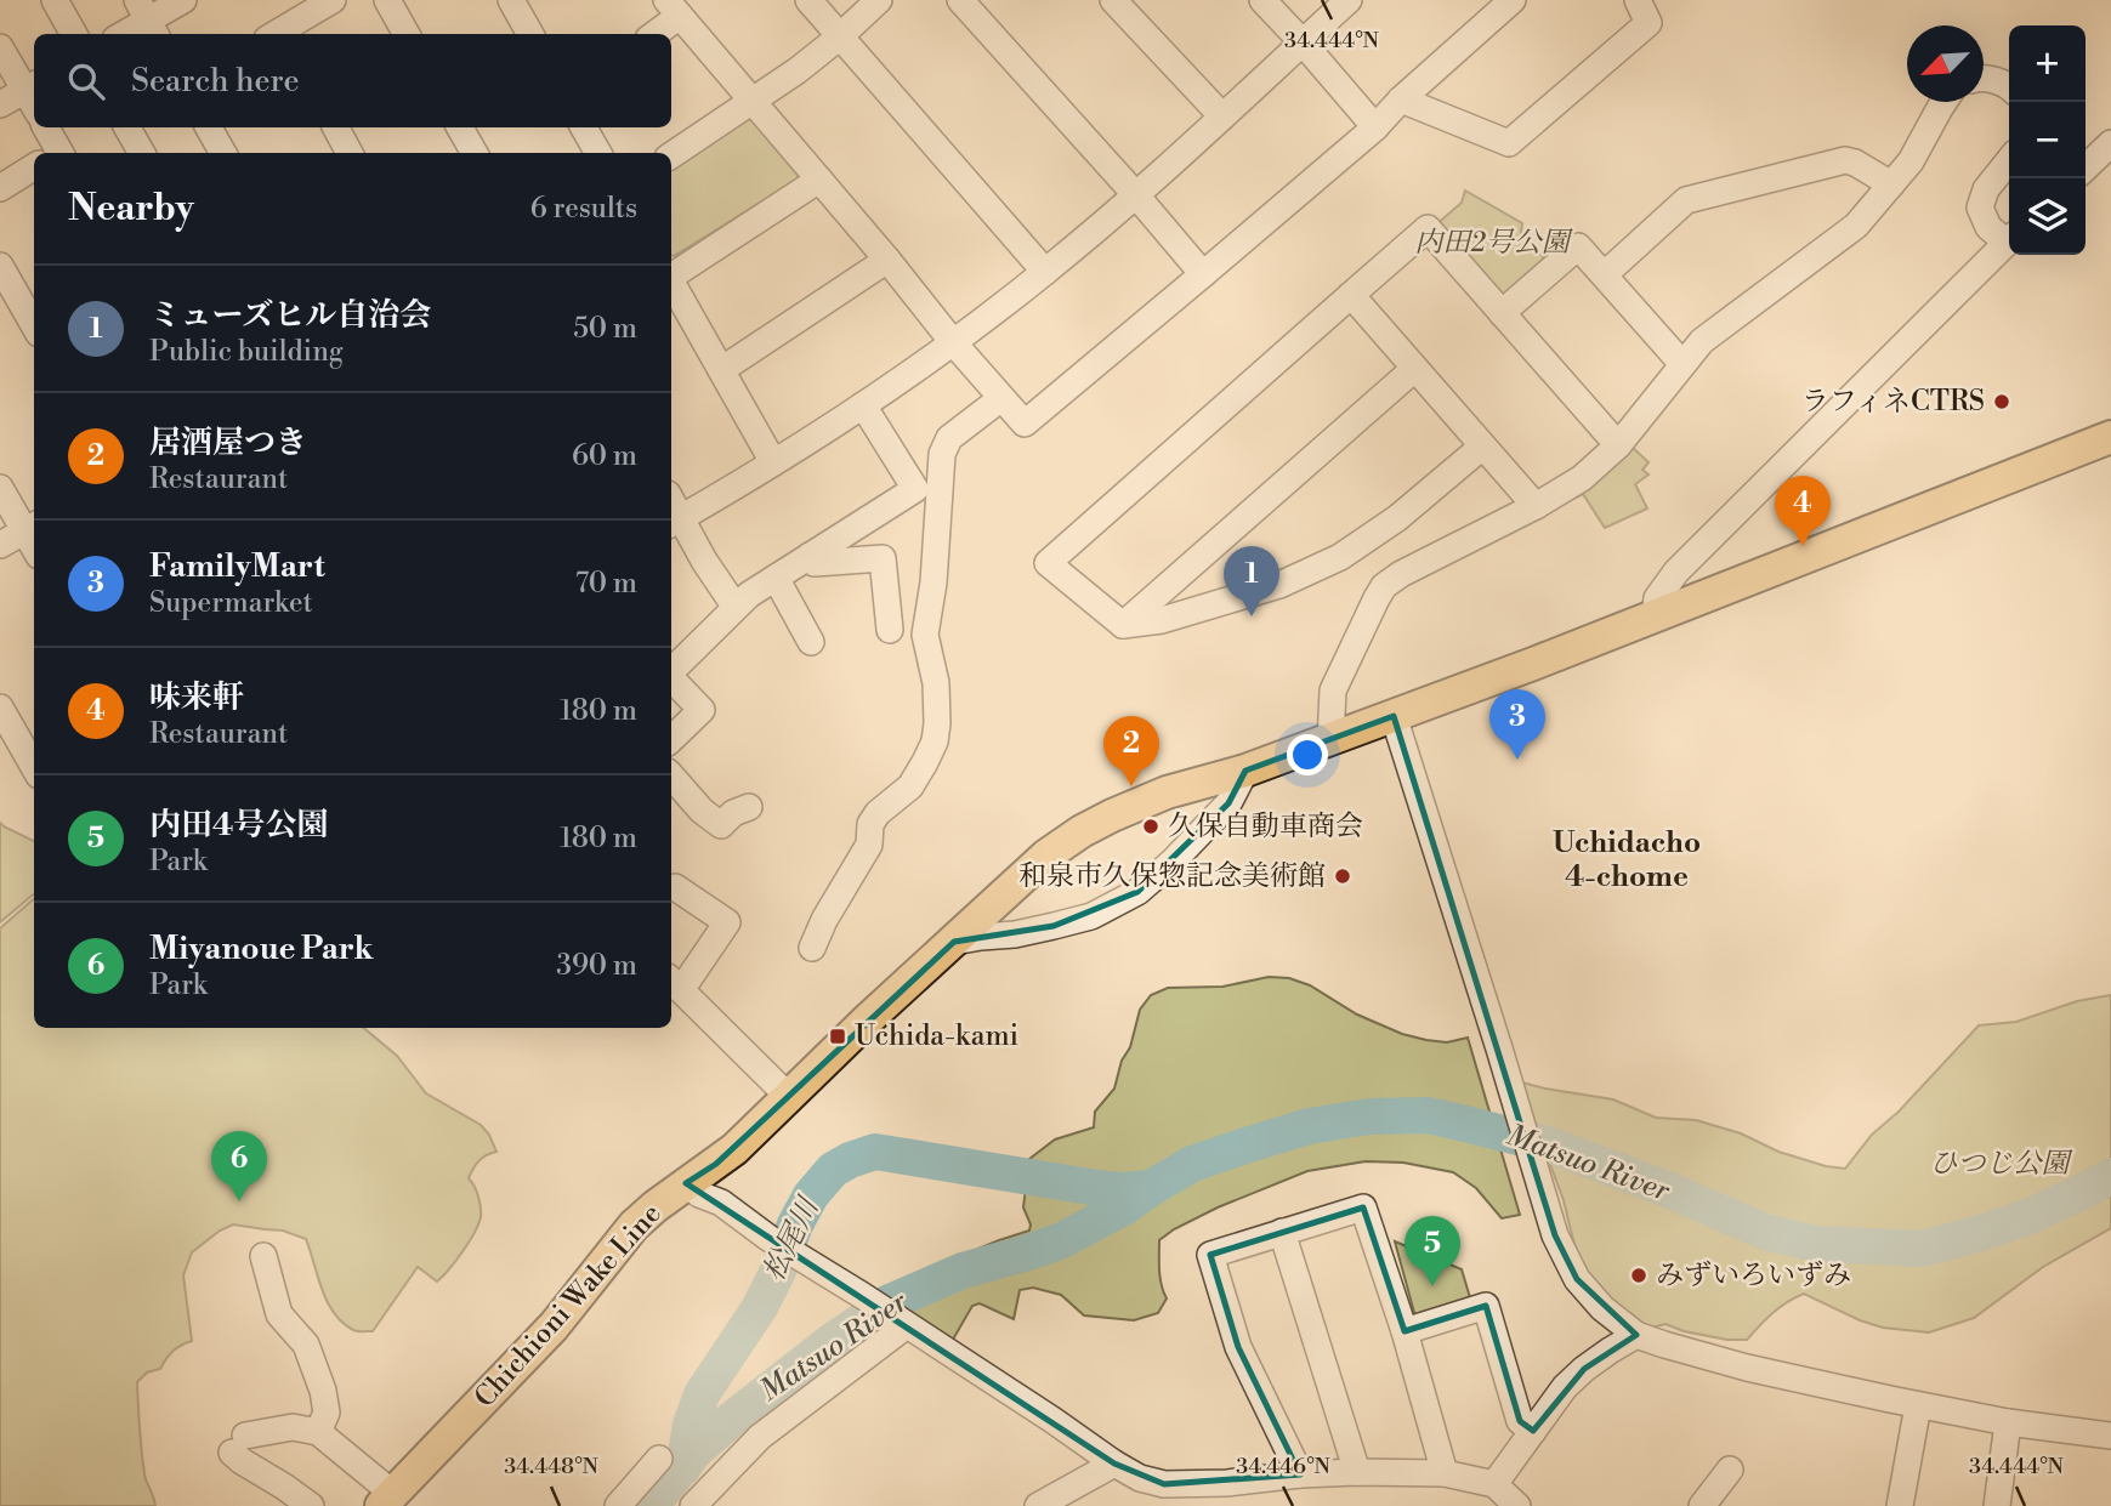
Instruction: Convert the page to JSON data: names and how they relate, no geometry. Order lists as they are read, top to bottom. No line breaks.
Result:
{"streets":{"main road":["Chichioni Wake Line"]},"districts":["Uchidacho 4-chome"],"water":["Matsuo River","松尾川"],"parks":["内田2号公園","ひつじ公園"],"places":{"other":["ラフィネCTRS","久保自動車商会","和泉市久保惣記念美術館","みずいろいずみ"],"transit":["Uchida-kami"]},"north":"bottom left","page":{"map_buttons":["+","−"],"search":"Search here","heading":["Nearby","6 results"],"list":[{"mark":"1","name":"ミューズヒル自治会","note":"Public building","value":"50 m"},{"mark":"2","name":"居酒屋つき","note":"Restaurant","value":"60 m"},{"mark":"3","name":"FamilyMart","note":"Supermarket","value":"70 m"},{"mark":"4","name":"味来軒","note":"Restaurant","value":"180 m"},{"mark":"5","name":"内田4号公園","note":"Park","value":"180 m"},{"mark":"6","name":"Miyanoue Park","note":"Park","value":"390 m"}],"pins":["4","1","3","2","6","5"]},"coordinates":["34.444°N","34.448°N","34.446°N"]}
